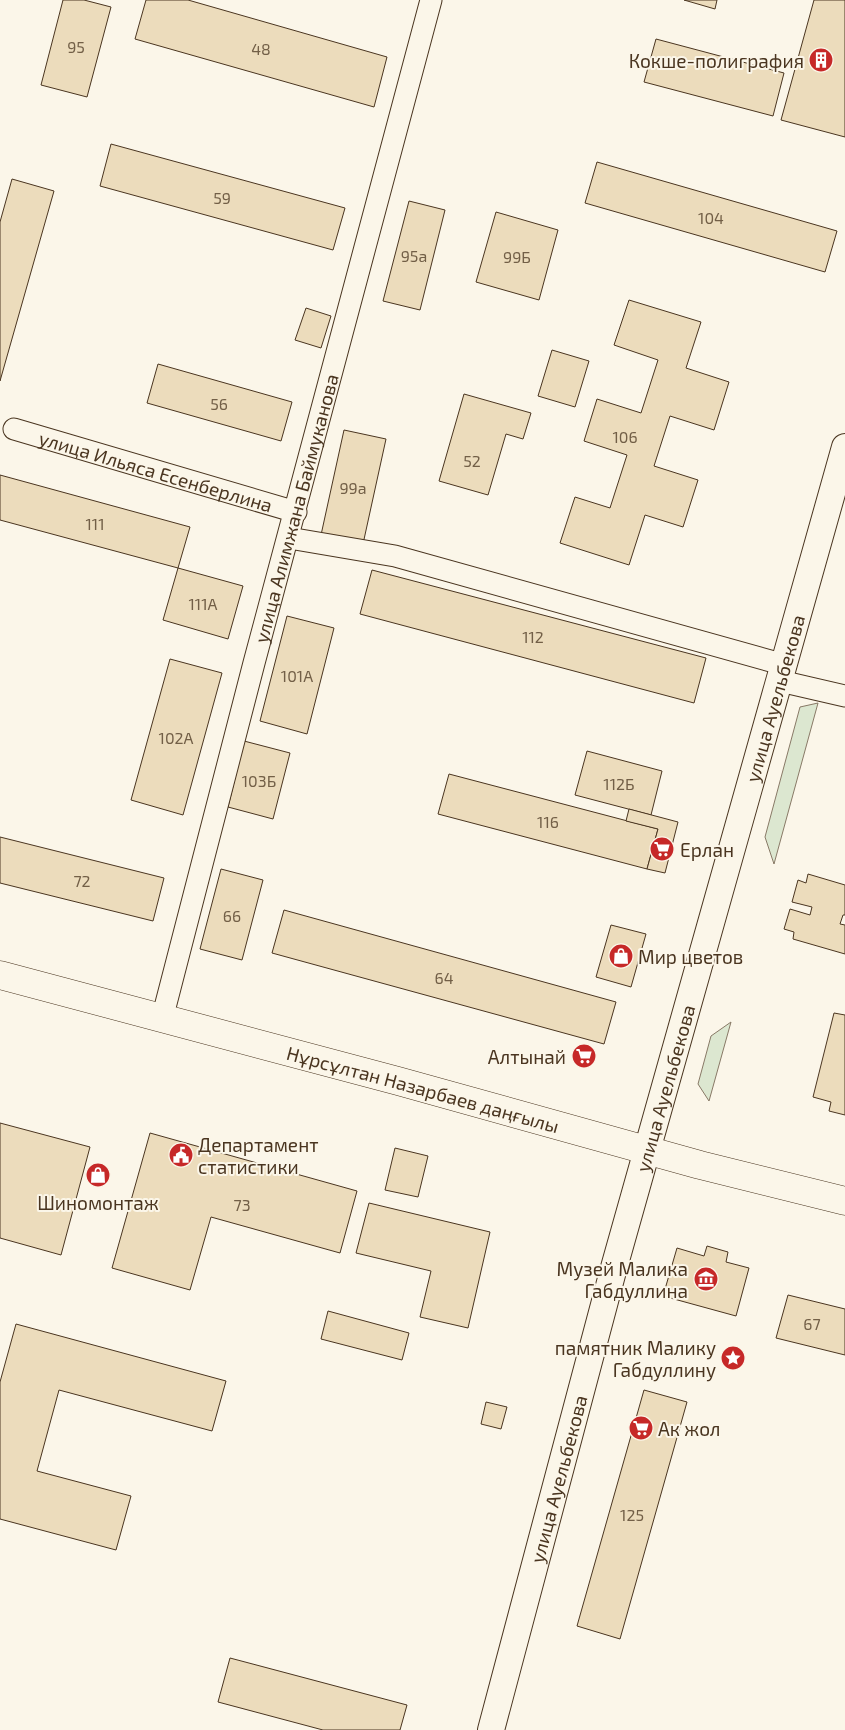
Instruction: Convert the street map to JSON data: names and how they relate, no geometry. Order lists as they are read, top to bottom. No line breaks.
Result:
{"streets":{"highway":["Нұрсұлтан Назарбаев даңғылы"],"street":["улица Ильяса Есенберлина","улица Алимжана Баймуканова","улица Ауельбекова"]},"crossings":[["улица Ильяса Есенберлина","улица Алимжана Баймуканова"],["улица Алимжана Баймуканова","Нұрсұлтан Назарбаев даңғылы"],["улица Ауельбекова","Нұрсұлтан Назарбаев даңғылы"]],"places":{"building":["Кокше-полиграфия"],"supermarket":["Ерлан","Алтынай","Ак жол"],"shop":["Мир цветов","Шиномонтаж"],"public building":["Департамент статистики"],"museum":["Музей Малика Габдуллина"],"place":["памятник Малику Габдуллину"]},"house_numbers":["95","48","59","104","95а","99Б","56","106","52","99а","111","111А","112","101А","102А","103Б","112Б","116","72","66","64","73","67","125"]}
